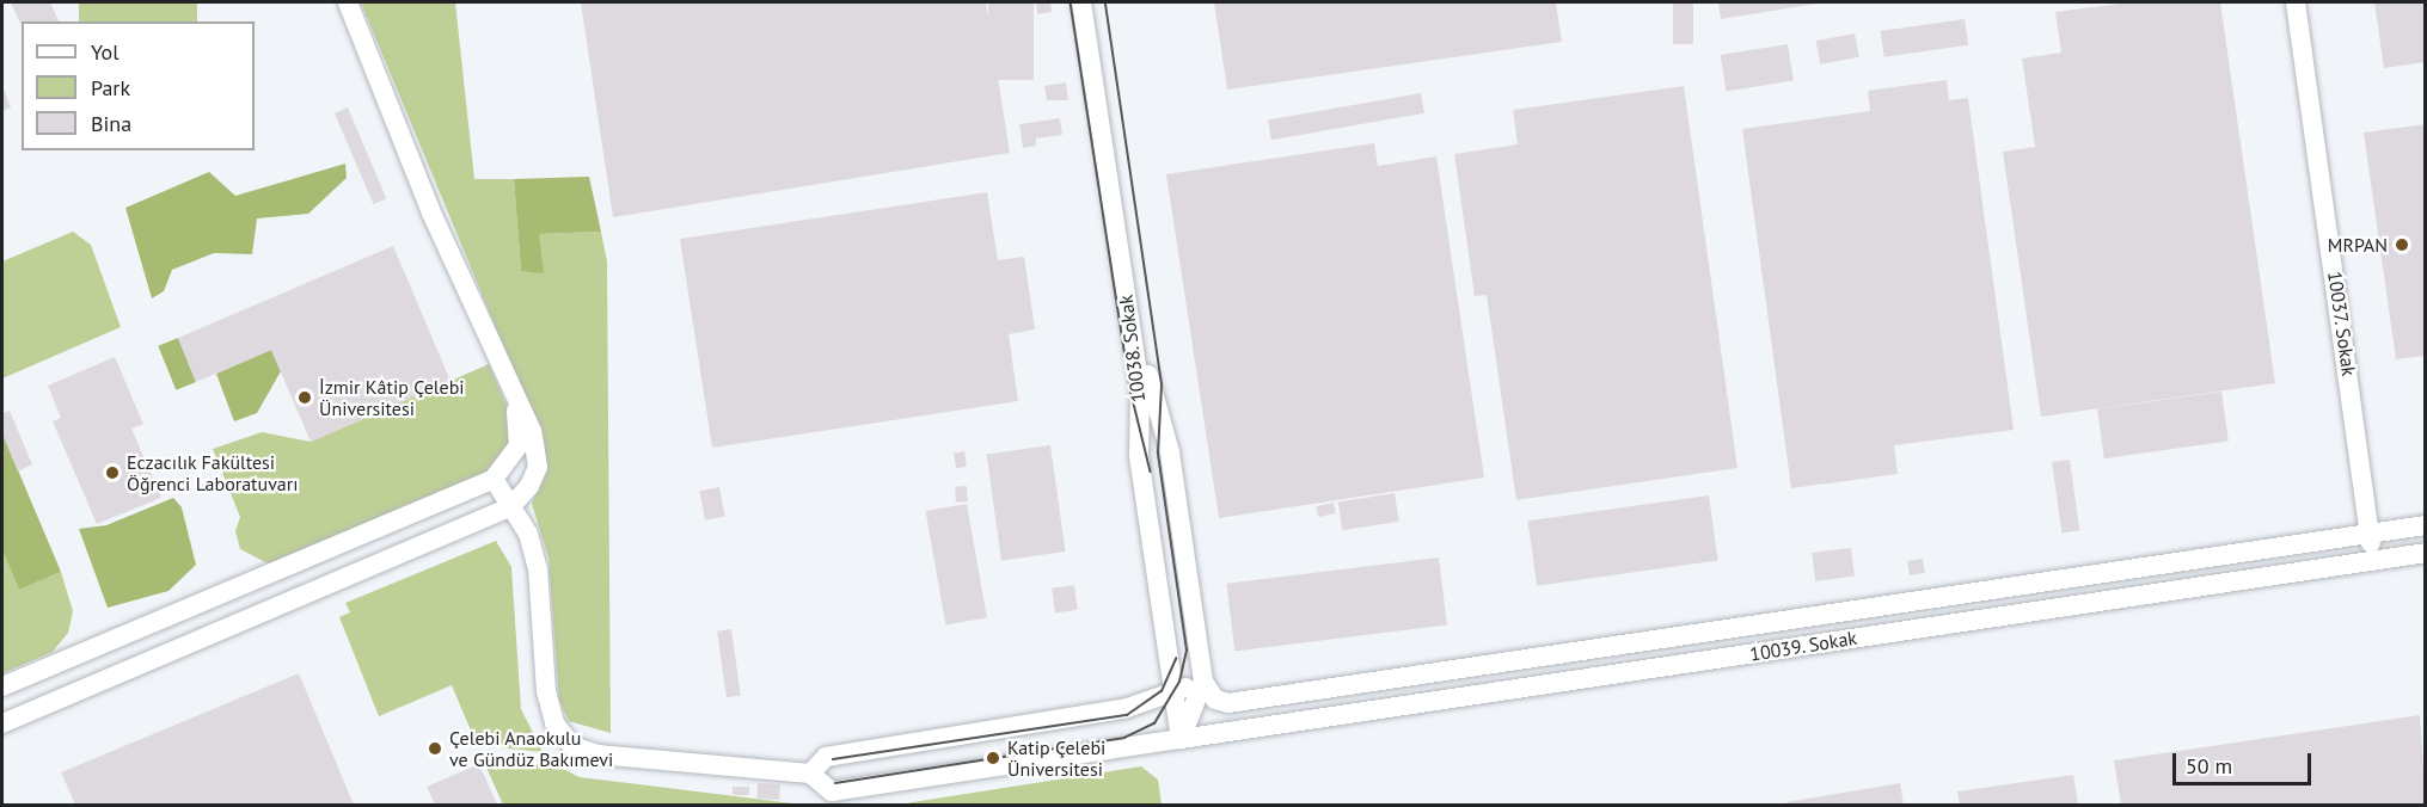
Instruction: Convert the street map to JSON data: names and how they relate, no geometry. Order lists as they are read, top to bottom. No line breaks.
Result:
{"streets":{"street":["10037. Sokak","10038. Sokak","10039. Sokak"]},"crossings":[["10037. Sokak","10039. Sokak"],["10038. Sokak","10039. Sokak"]],"places":["MRPAN","İzmir Kâtip Çelebi Üniversitesi","Eczacılık Fakültesi Öğrenci Laboratuvarı","Çelebi Anaokulu ve Gündüz Bakımevi","Katip Çelebi Üniversitesi"],"legend":["Yol","Park","Bina"],"scale_bar":"50 m"}
